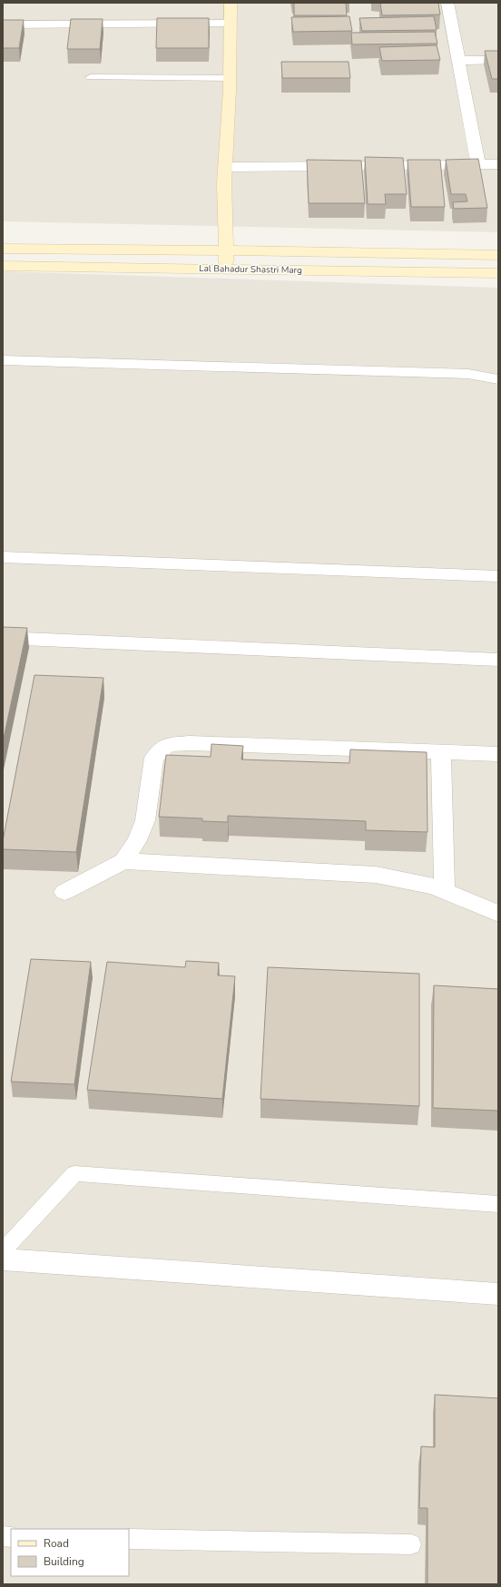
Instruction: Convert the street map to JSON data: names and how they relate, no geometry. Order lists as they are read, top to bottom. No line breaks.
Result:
{"streets":{"street":["Lal Bahadur Shastri Marg"]},"legend":["Road","Building"]}
